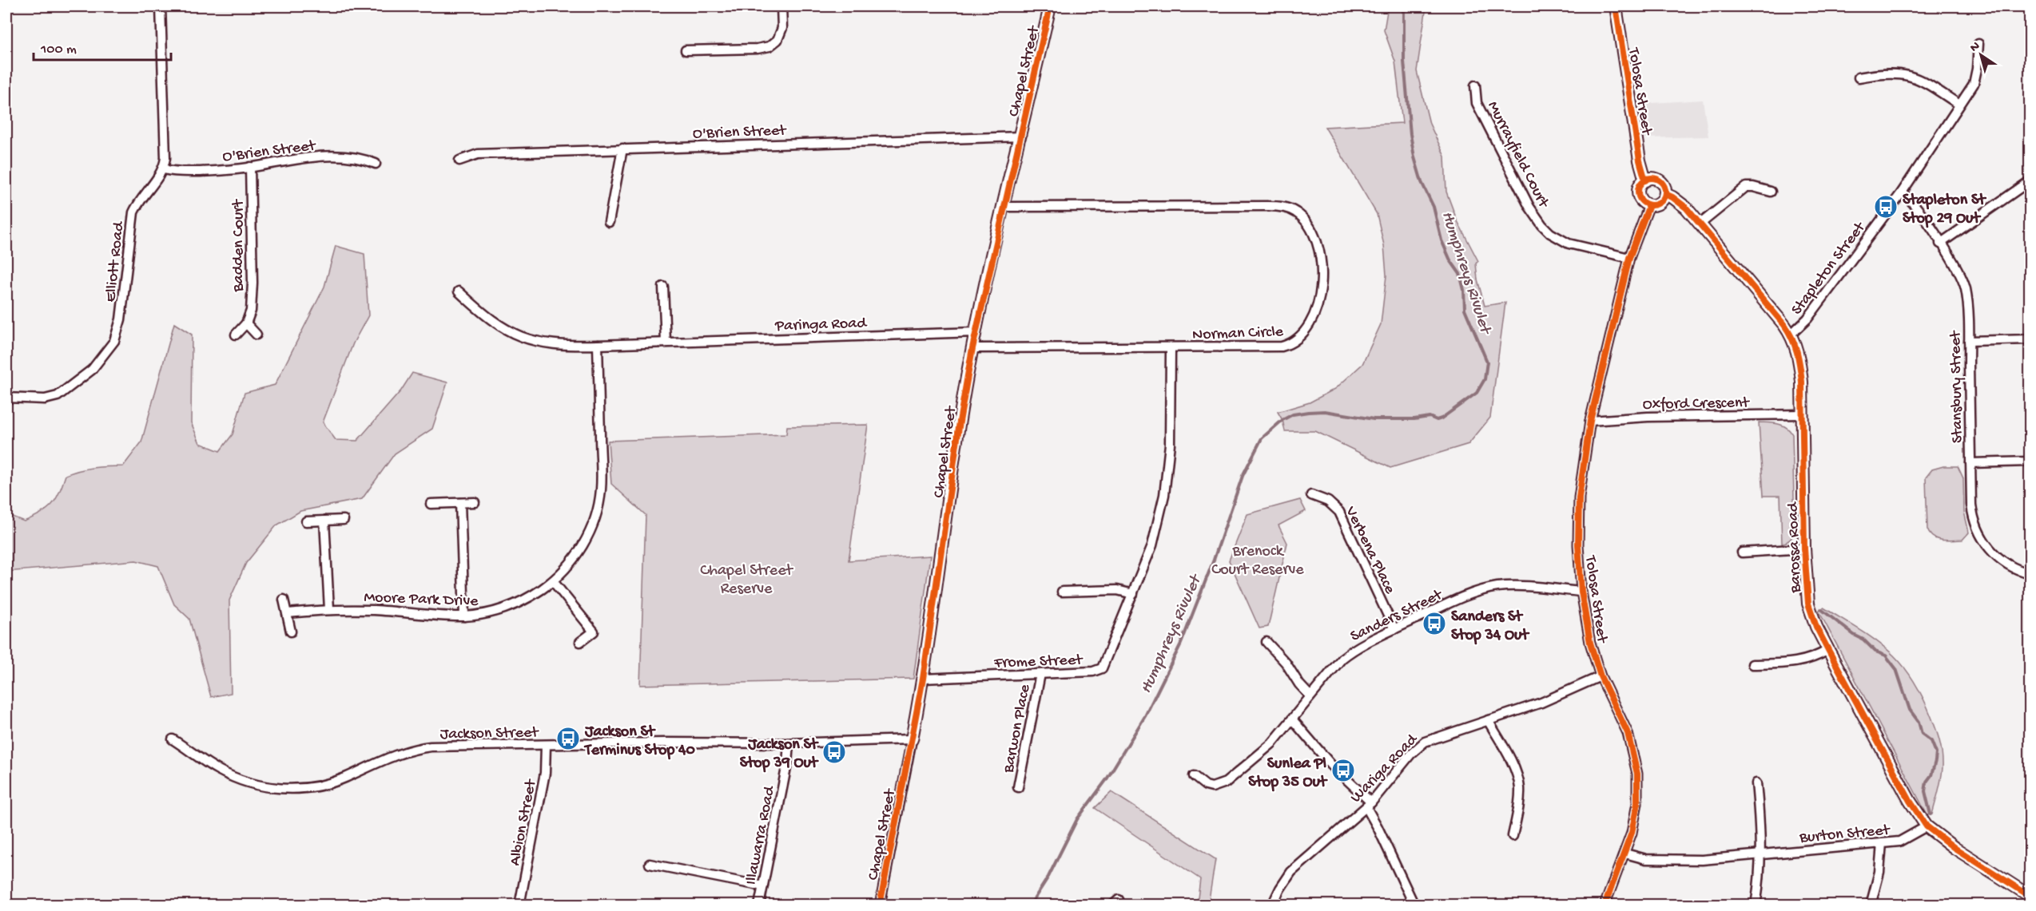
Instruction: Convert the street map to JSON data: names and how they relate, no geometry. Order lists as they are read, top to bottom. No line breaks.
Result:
{"streets":{"street":["Chapel Street","Tolosa Street","O'Brien Street","Murrayfield Court","Badden Court","Elliott Road","Stapleton Street","Paringa Road","Norman Circle","Stansbury Street","Oxford Crescent","Barossa Road","Verbena Place","Moore Park Drive","Sanders Street","Frome Street","Barwon Place","Jackson Street","Wariga Road","Albion Street","Burton Street","Illawarra Road"]},"crossings":[["Chapel Street","O'Brien Street"],["Chapel Street","Paringa Road"],["Chapel Street","Norman Circle"],["Chapel Street","Frome Street"],["Chapel Street","Jackson Street"],["Tolosa Street","Murrayfield Court"],["Tolosa Street","Oxford Crescent"],["Tolosa Street","Barossa Road"],["Tolosa Street","Sanders Street"],["Tolosa Street","Wariga Road"],["Tolosa Street","Burton Street"],["O'Brien Street","Badden Court"],["O'Brien Street","Elliott Road"],["Stapleton Street","Stansbury Street"],["Stapleton Street","Barossa Road"],["Paringa Road","Moore Park Drive"],["Norman Circle","Frome Street"],["Oxford Crescent","Barossa Road"],["Barossa Road","Burton Street"],["Verbena Place","Sanders Street"],["Frome Street","Barwon Place"],["Jackson Street","Albion Street"],["Jackson Street","Illawarra Road"]],"water":["Humphreys Rivulet"],"parks":["Brenock Court Reserve","Chapel Street Reserve"],"places":{"bus stop":["Stapleton St Stop 29 Out","Sanders St Stop 34 Out","Jackson St Terminus Stop 40","Jackson St Stop 39 Out","Sunlea Pl Stop 35 Out"]},"scale_bar":"100 m","north":"top left"}
